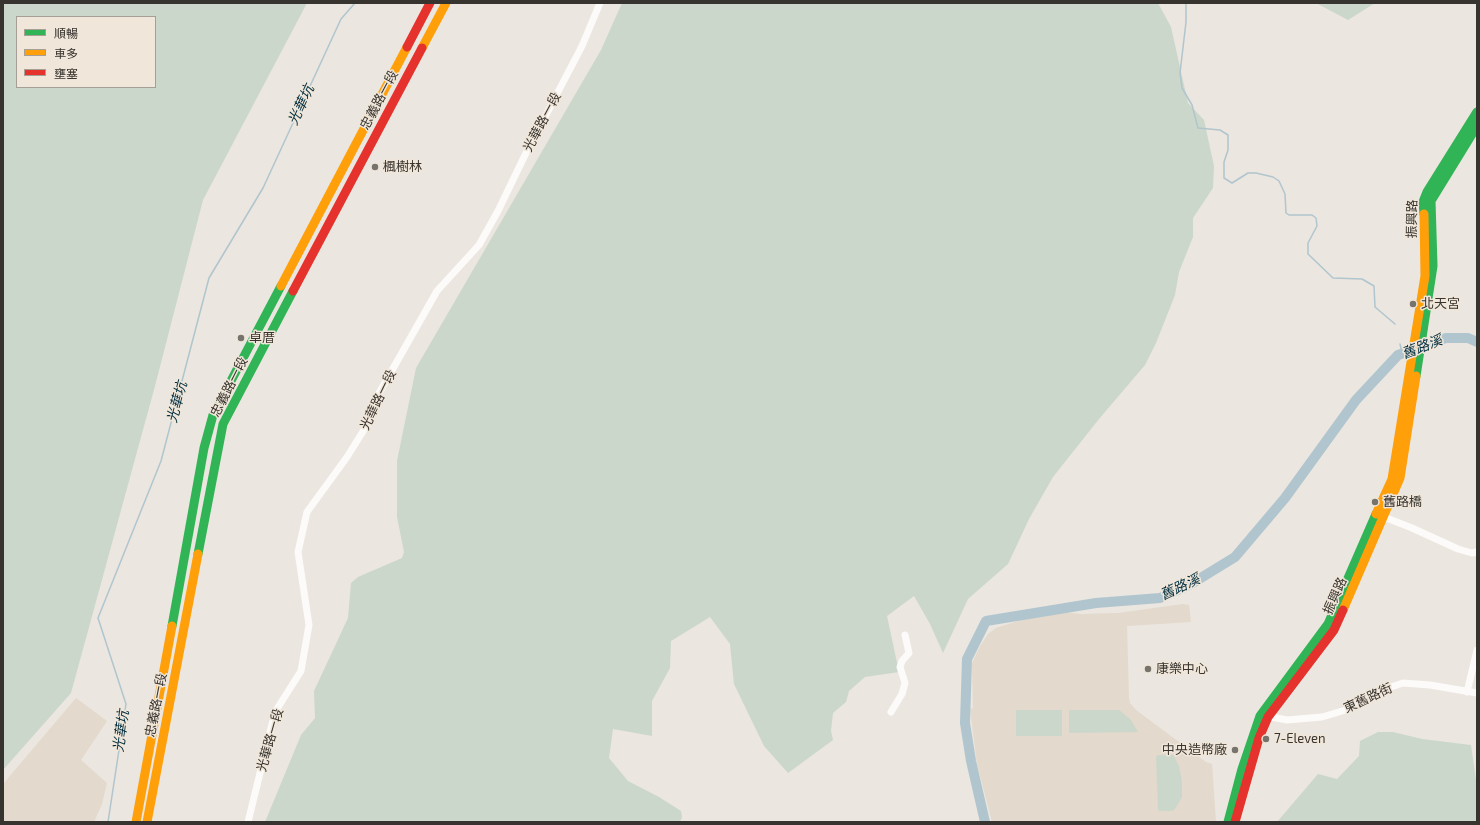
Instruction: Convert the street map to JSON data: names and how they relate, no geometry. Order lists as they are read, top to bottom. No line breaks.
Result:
{"streets":{"main road":["忠義路一段","振興路"],"street":["光華路一段","東舊路街"]},"crossings":[["振興路","東舊路街"]],"water":["光華坑","舊路溪"],"places":["楓樹林","北天宮","卓厝","舊路橋","康樂中心","7-Eleven","中央造幣廠"],"legend":["順暢","車多","壅塞"]}
